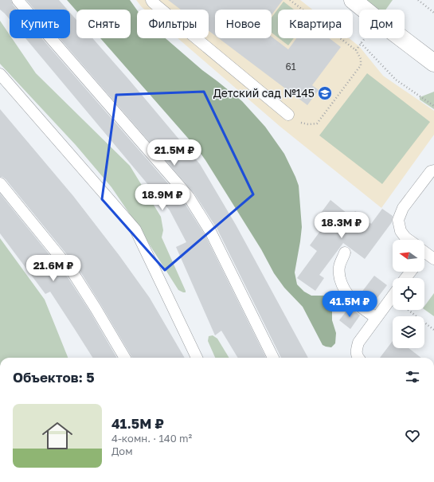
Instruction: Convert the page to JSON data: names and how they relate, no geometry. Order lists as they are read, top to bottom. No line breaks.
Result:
{"places":{"school or university":["Детский сад №145"]},"house_numbers":["61"],"north":"left","page":{"chip":["Купить","Снять","Фильтры","Новое","Квартира","Дом"],"price":["21.5M ₽","18.9M ₽","18.3M ₽","21.6M ₽","41.5M ₽"],"heading":"Объектов: 5","list":[{"name":"41.5M ₽","note":"4-комн. · 140 m² · Дом"}]}}
